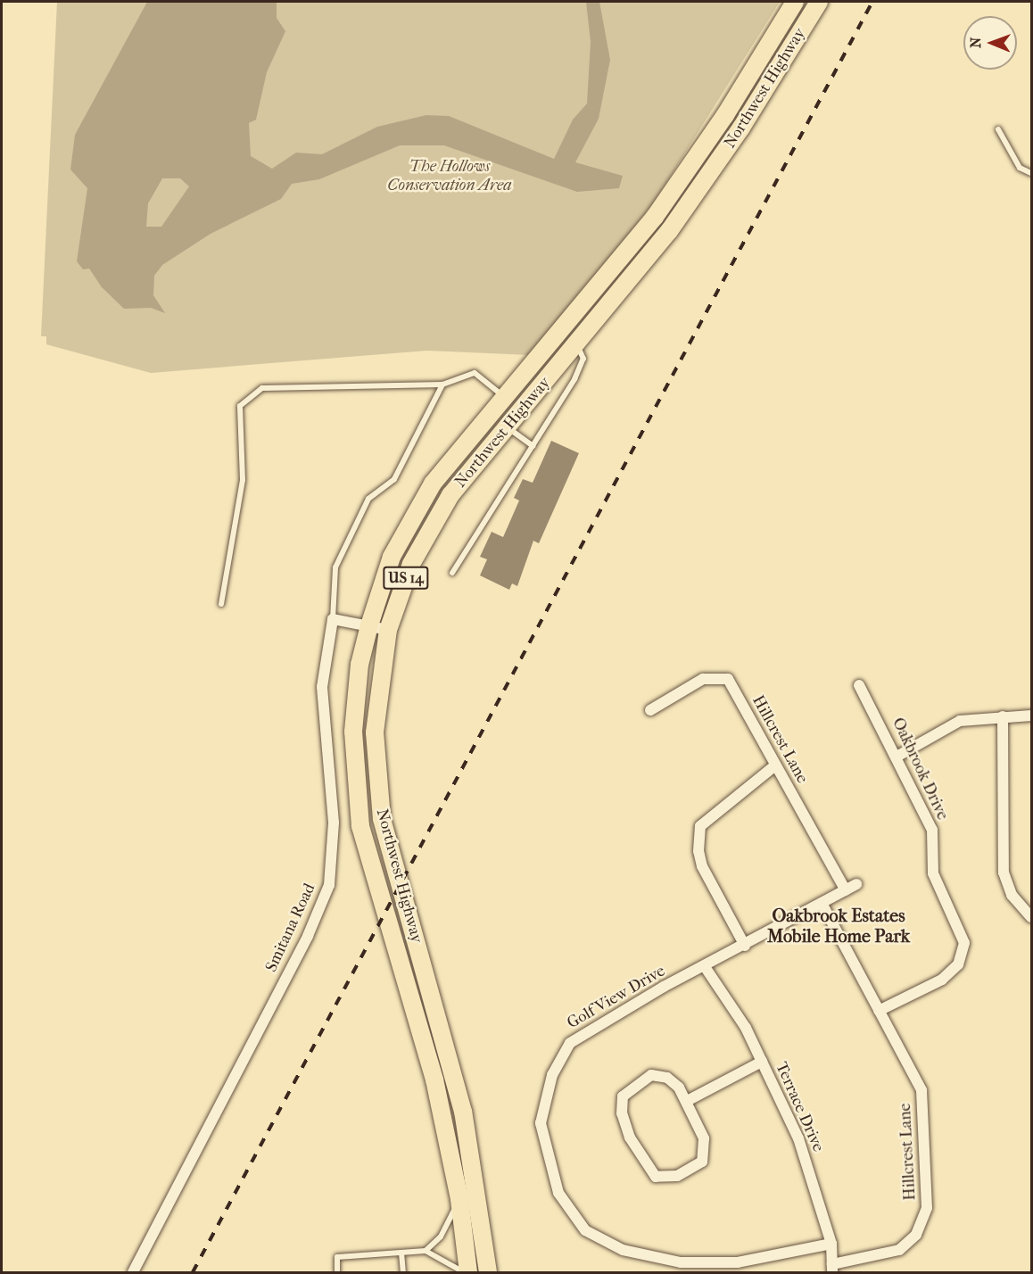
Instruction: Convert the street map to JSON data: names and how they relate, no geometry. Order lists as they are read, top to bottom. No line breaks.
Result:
{"streets":{"main road":["Northwest Highway","US 14"],"street":["Hillcrest Lane","Oakbrook Drive","Smitana Road","Golf View Drive","Terrace Drive"]},"crossings":[["Hillcrest Lane","Oakbrook Drive"],["Hillcrest Lane","Golf View Drive"],["Hillcrest Lane","Terrace Drive"],["Golf View Drive","Terrace Drive"]],"districts":["Oakbrook Estates Mobile Home Park"],"parks":["The Hollows Conservation Area"],"north":"left"}
